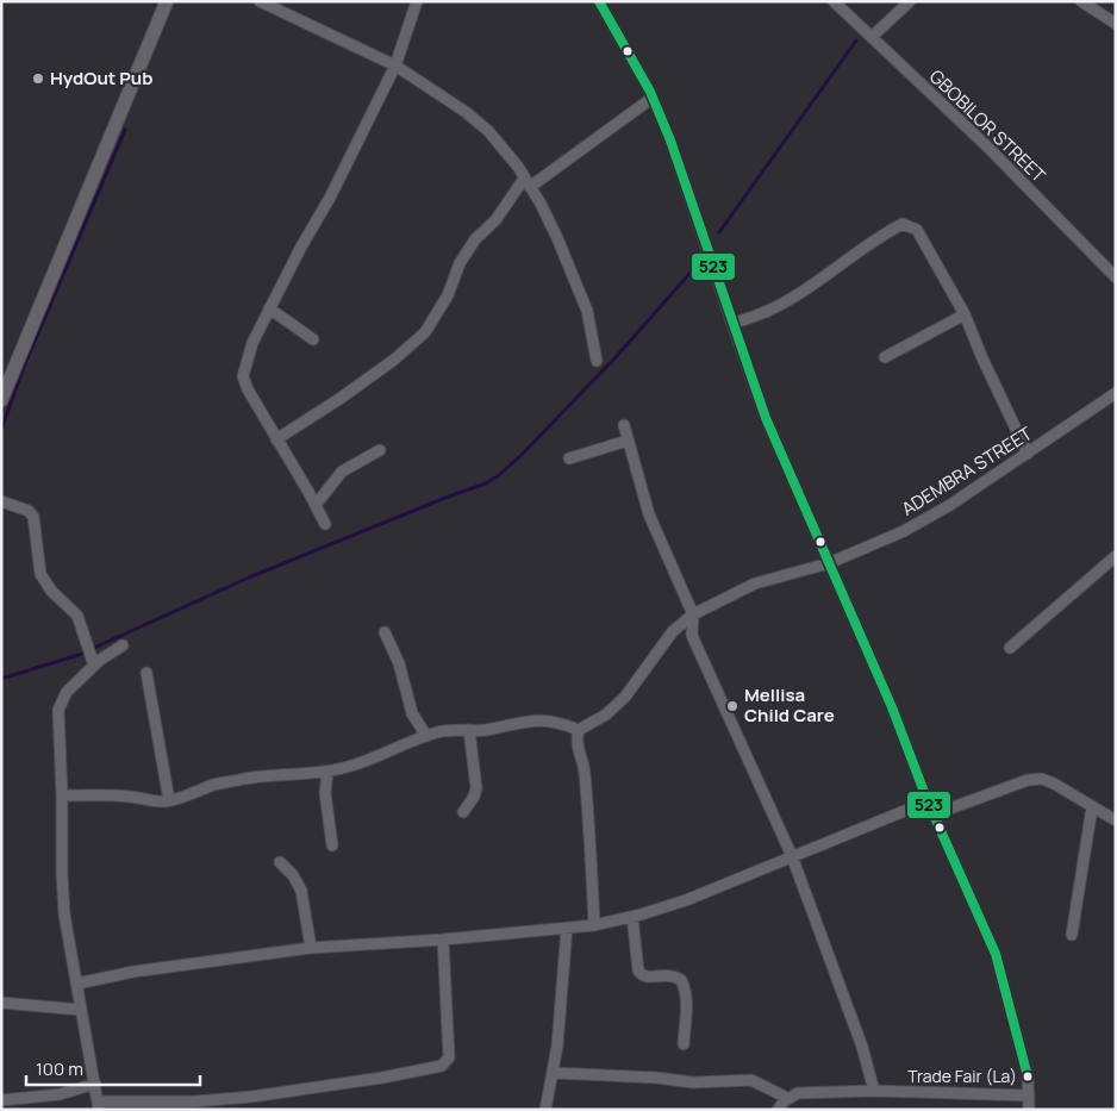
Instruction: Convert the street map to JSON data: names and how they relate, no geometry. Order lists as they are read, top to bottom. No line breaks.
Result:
{"streets":{"street":["GBOBILOR STREET","ADEMBRA STREET"]},"places":["HydOut Pub","Mellisa Child Care","Trade Fair (La)"],"lines":["transit line 523"],"scale_bar":"100 m"}
